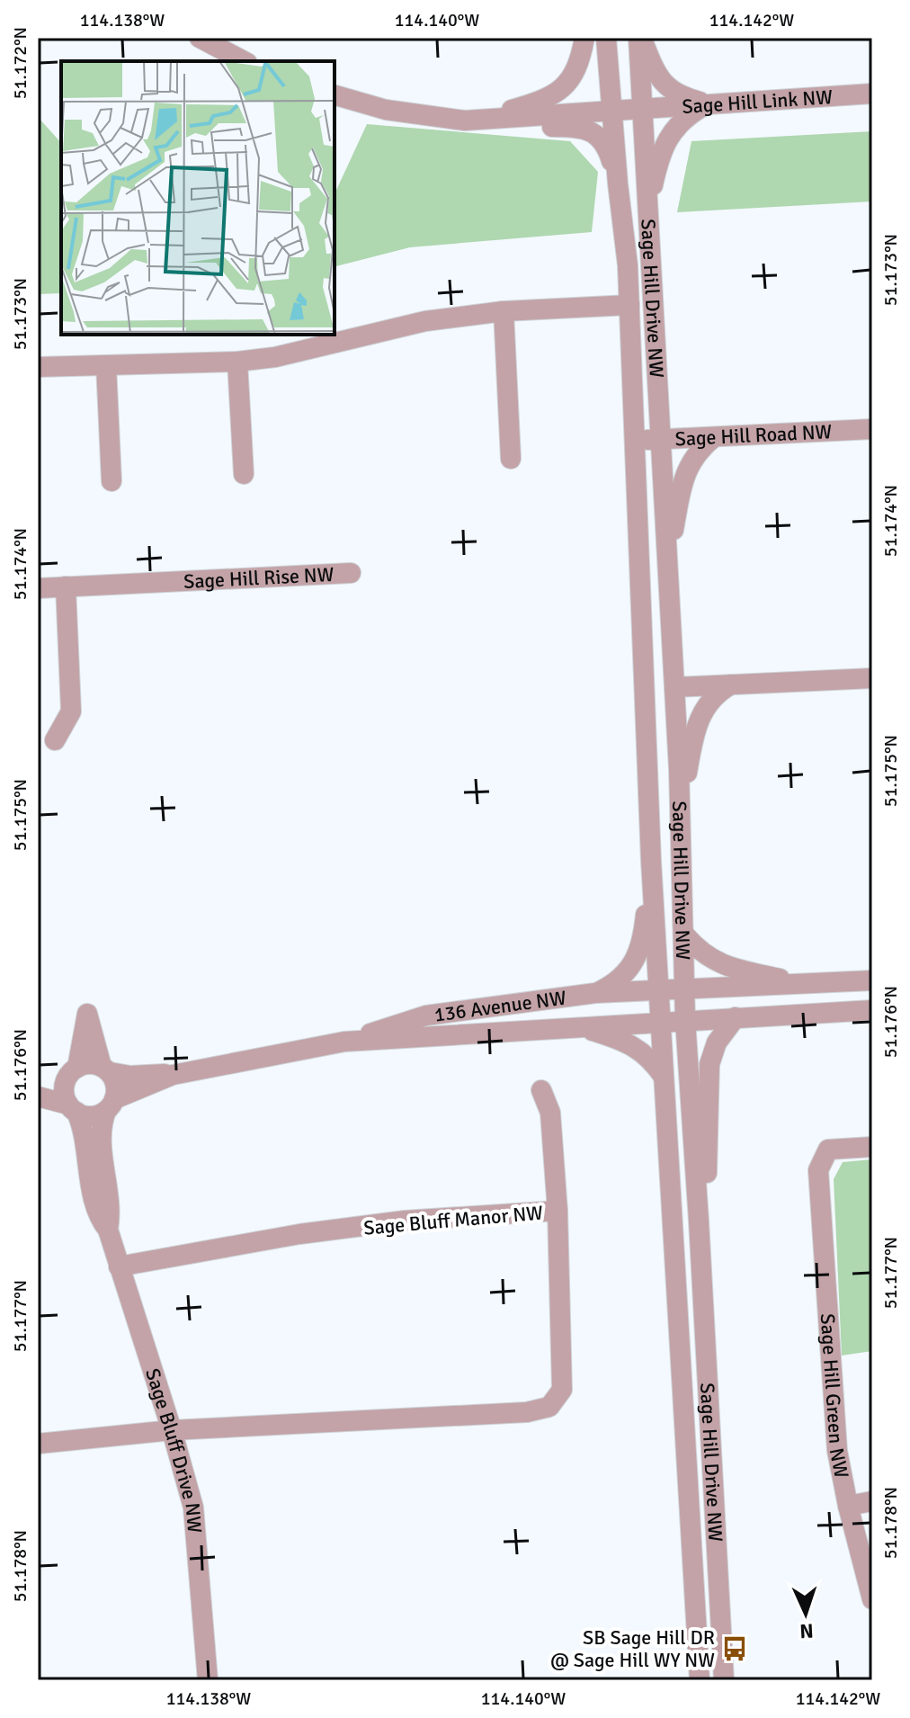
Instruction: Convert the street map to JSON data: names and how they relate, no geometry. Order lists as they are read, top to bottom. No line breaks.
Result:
{"streets":{"street":["Sage Hill Link NW","Sage Hill Drive NW","Sage Hill Road NW","Sage Hill Rise NW","136 Avenue NW","Sage Bluff Manor NW","Sage Hill Green NW","Sage Bluff Drive NW"]},"crossings":[["Sage Hill Link NW","Sage Hill Drive NW"],["Sage Hill Drive NW","Sage Hill Road NW"],["Sage Hill Drive NW","136 Avenue NW"],["136 Avenue NW","Sage Bluff Drive NW"],["Sage Bluff Manor NW","Sage Bluff Drive NW"]],"places":{"bus stop":["SB Sage Hill DR @ Sage Hill WY NW"]},"north":"bottom","coordinates":["114.138°W","114.140°W","114.142°W","51.172°N","51.173°N","51.174°N","51.175°N","51.176°N","51.177°N","51.178°N"]}
